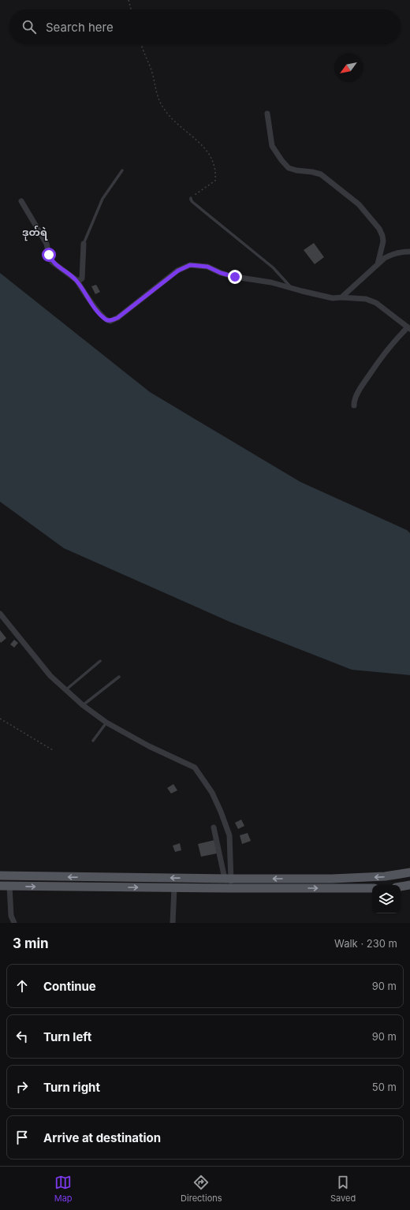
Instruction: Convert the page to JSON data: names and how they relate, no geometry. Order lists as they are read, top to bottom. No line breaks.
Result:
{"districts":["ဒုတ်ရဲ"],"north":"bottom left","page":{"search":"Search here","heading":["3 min","Walk · 230 m"],"list":[["Continue","90 m"],["Turn left","90 m"],["Turn right","50 m"],"Arrive at destination"],"nav":["Map","Directions","Saved"]}}
